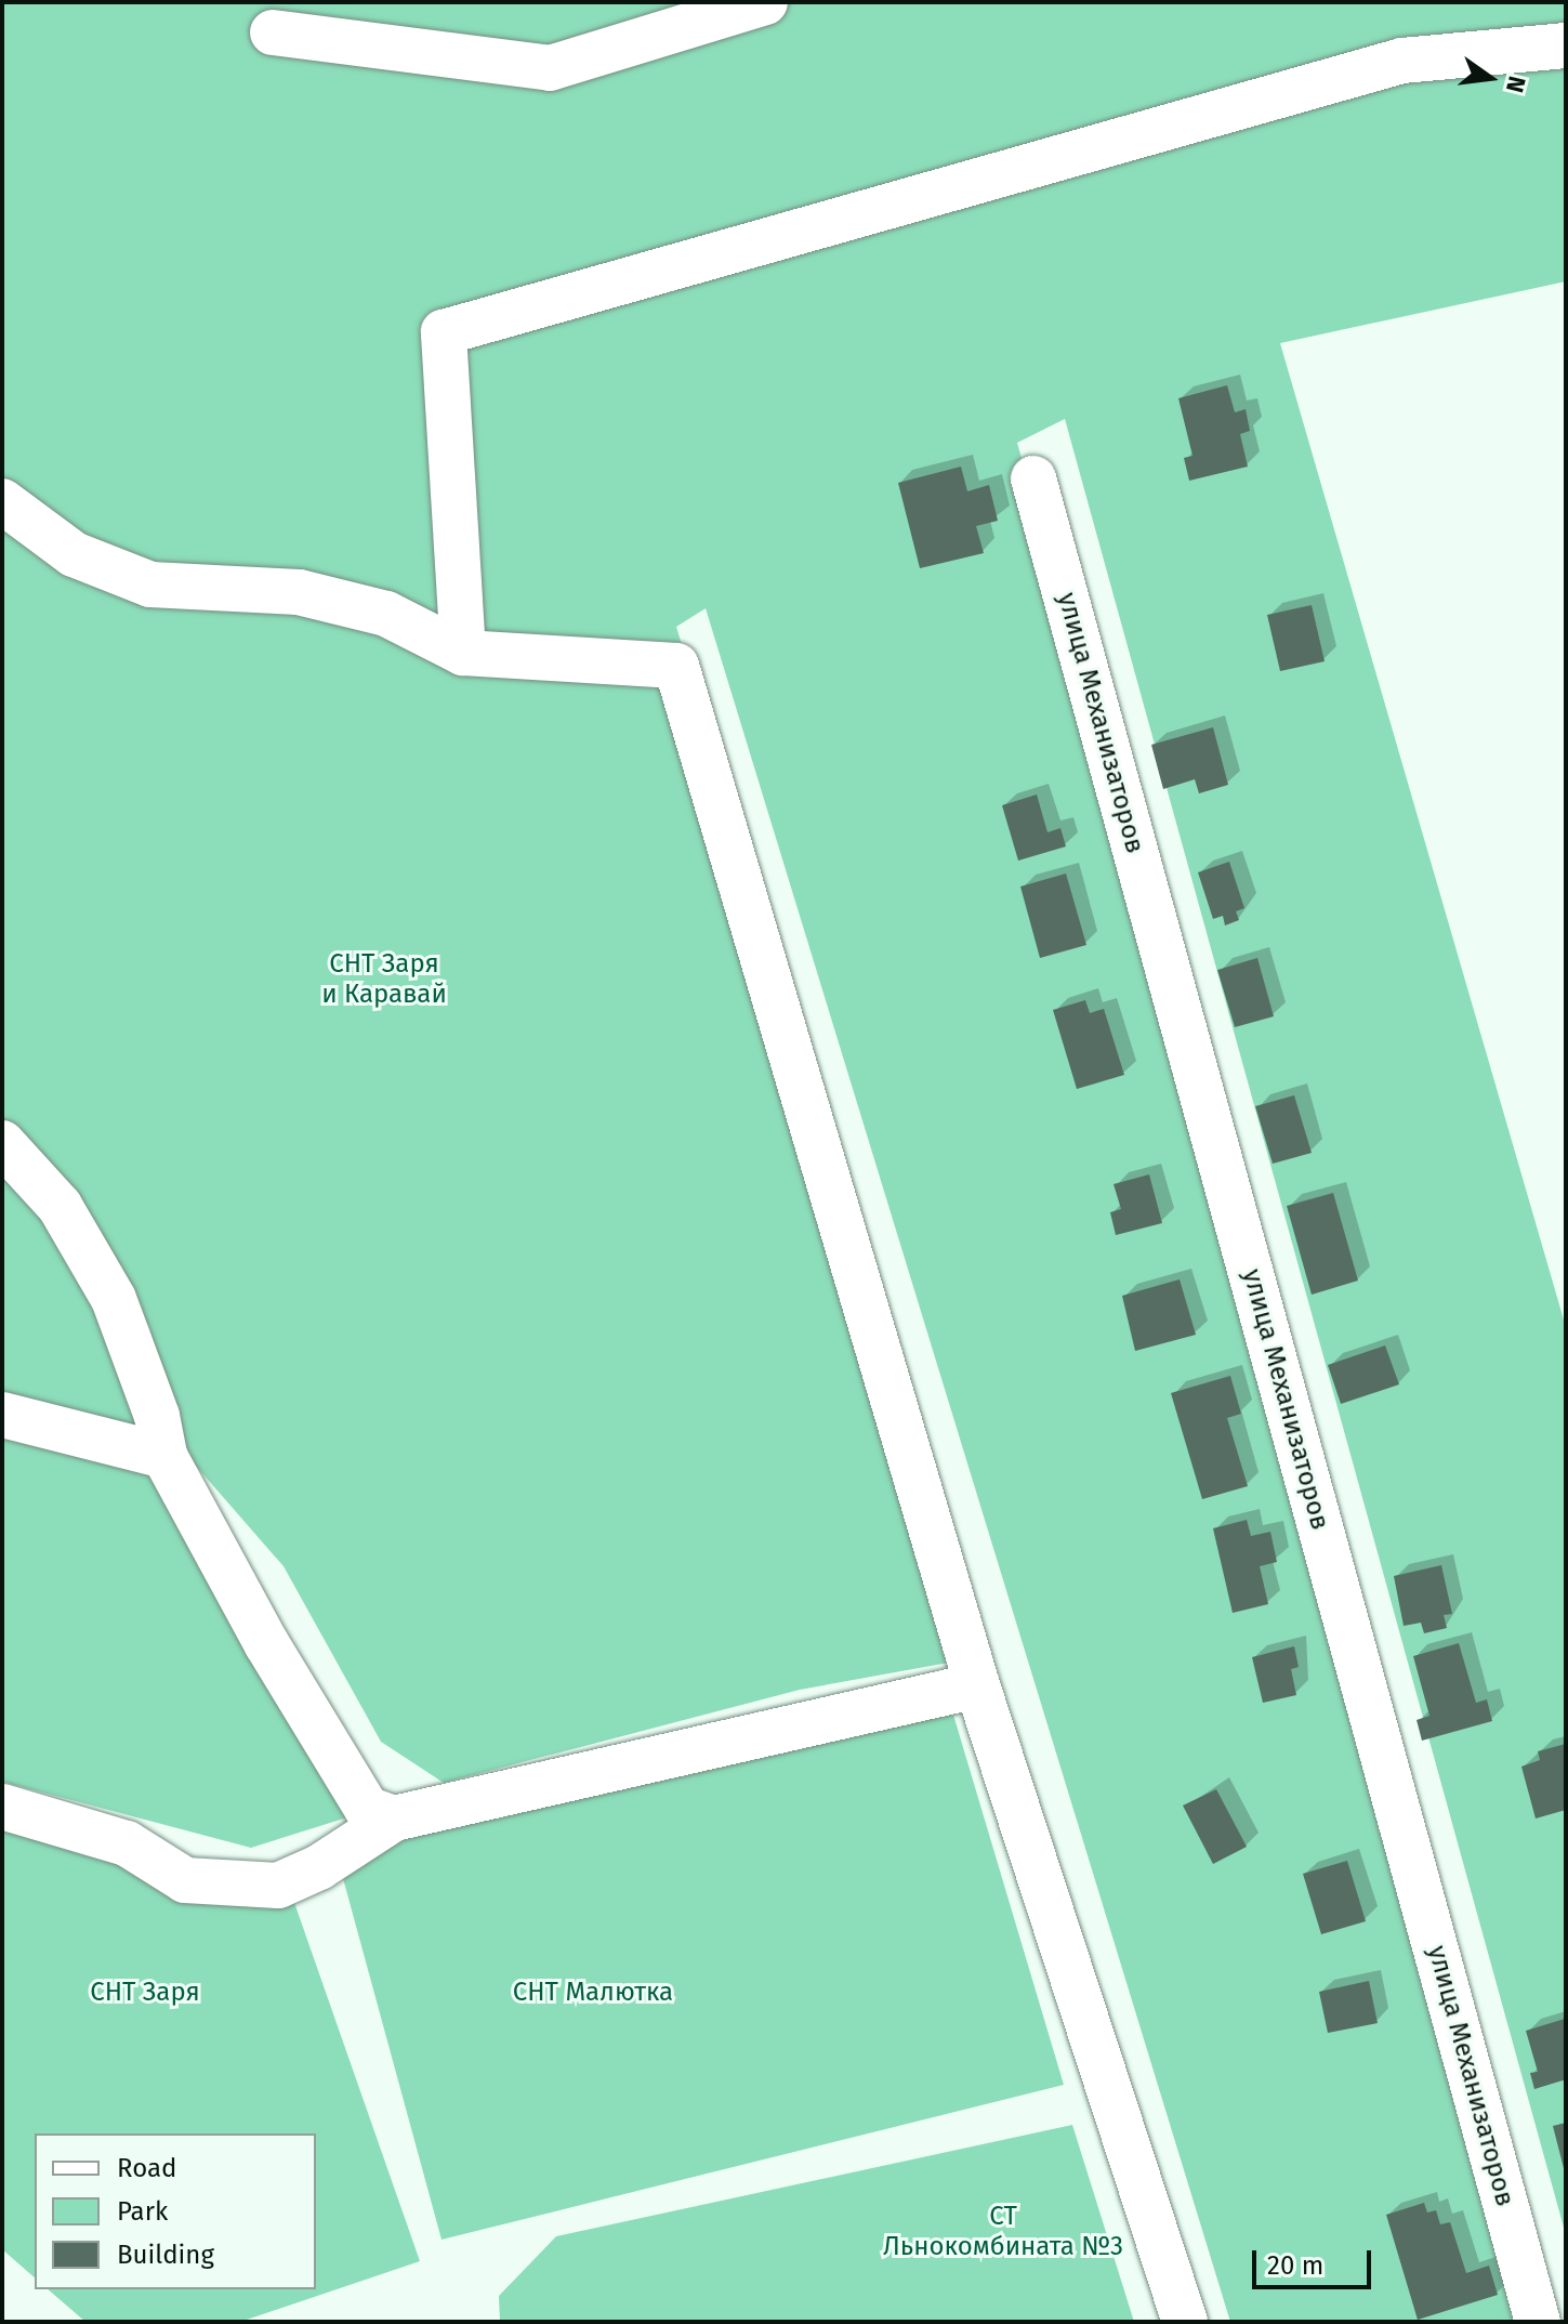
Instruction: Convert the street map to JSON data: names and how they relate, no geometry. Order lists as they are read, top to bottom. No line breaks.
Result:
{"streets":{"street":["улица Механизаторов"]},"parks":["СНТ Заря и Каравай","СНТ Заря","СНТ Малютка","СТ Льнокомбината №3"],"legend":["Road","Park","Building"],"scale_bar":"20 m","north":"right"}
